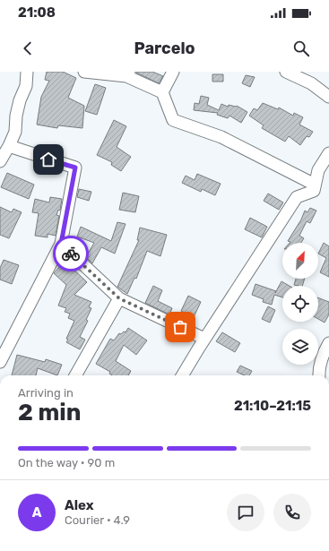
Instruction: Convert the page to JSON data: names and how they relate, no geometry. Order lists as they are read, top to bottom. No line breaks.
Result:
{"north":"top right","page":{"status":"21:08","header":"Parcelo","heading":["2 min","Arriving in","21:10–21:15"],"panel":["Alex","Courier · 4.9"],"bar":"On the way · 90 m","round":"A"}}
